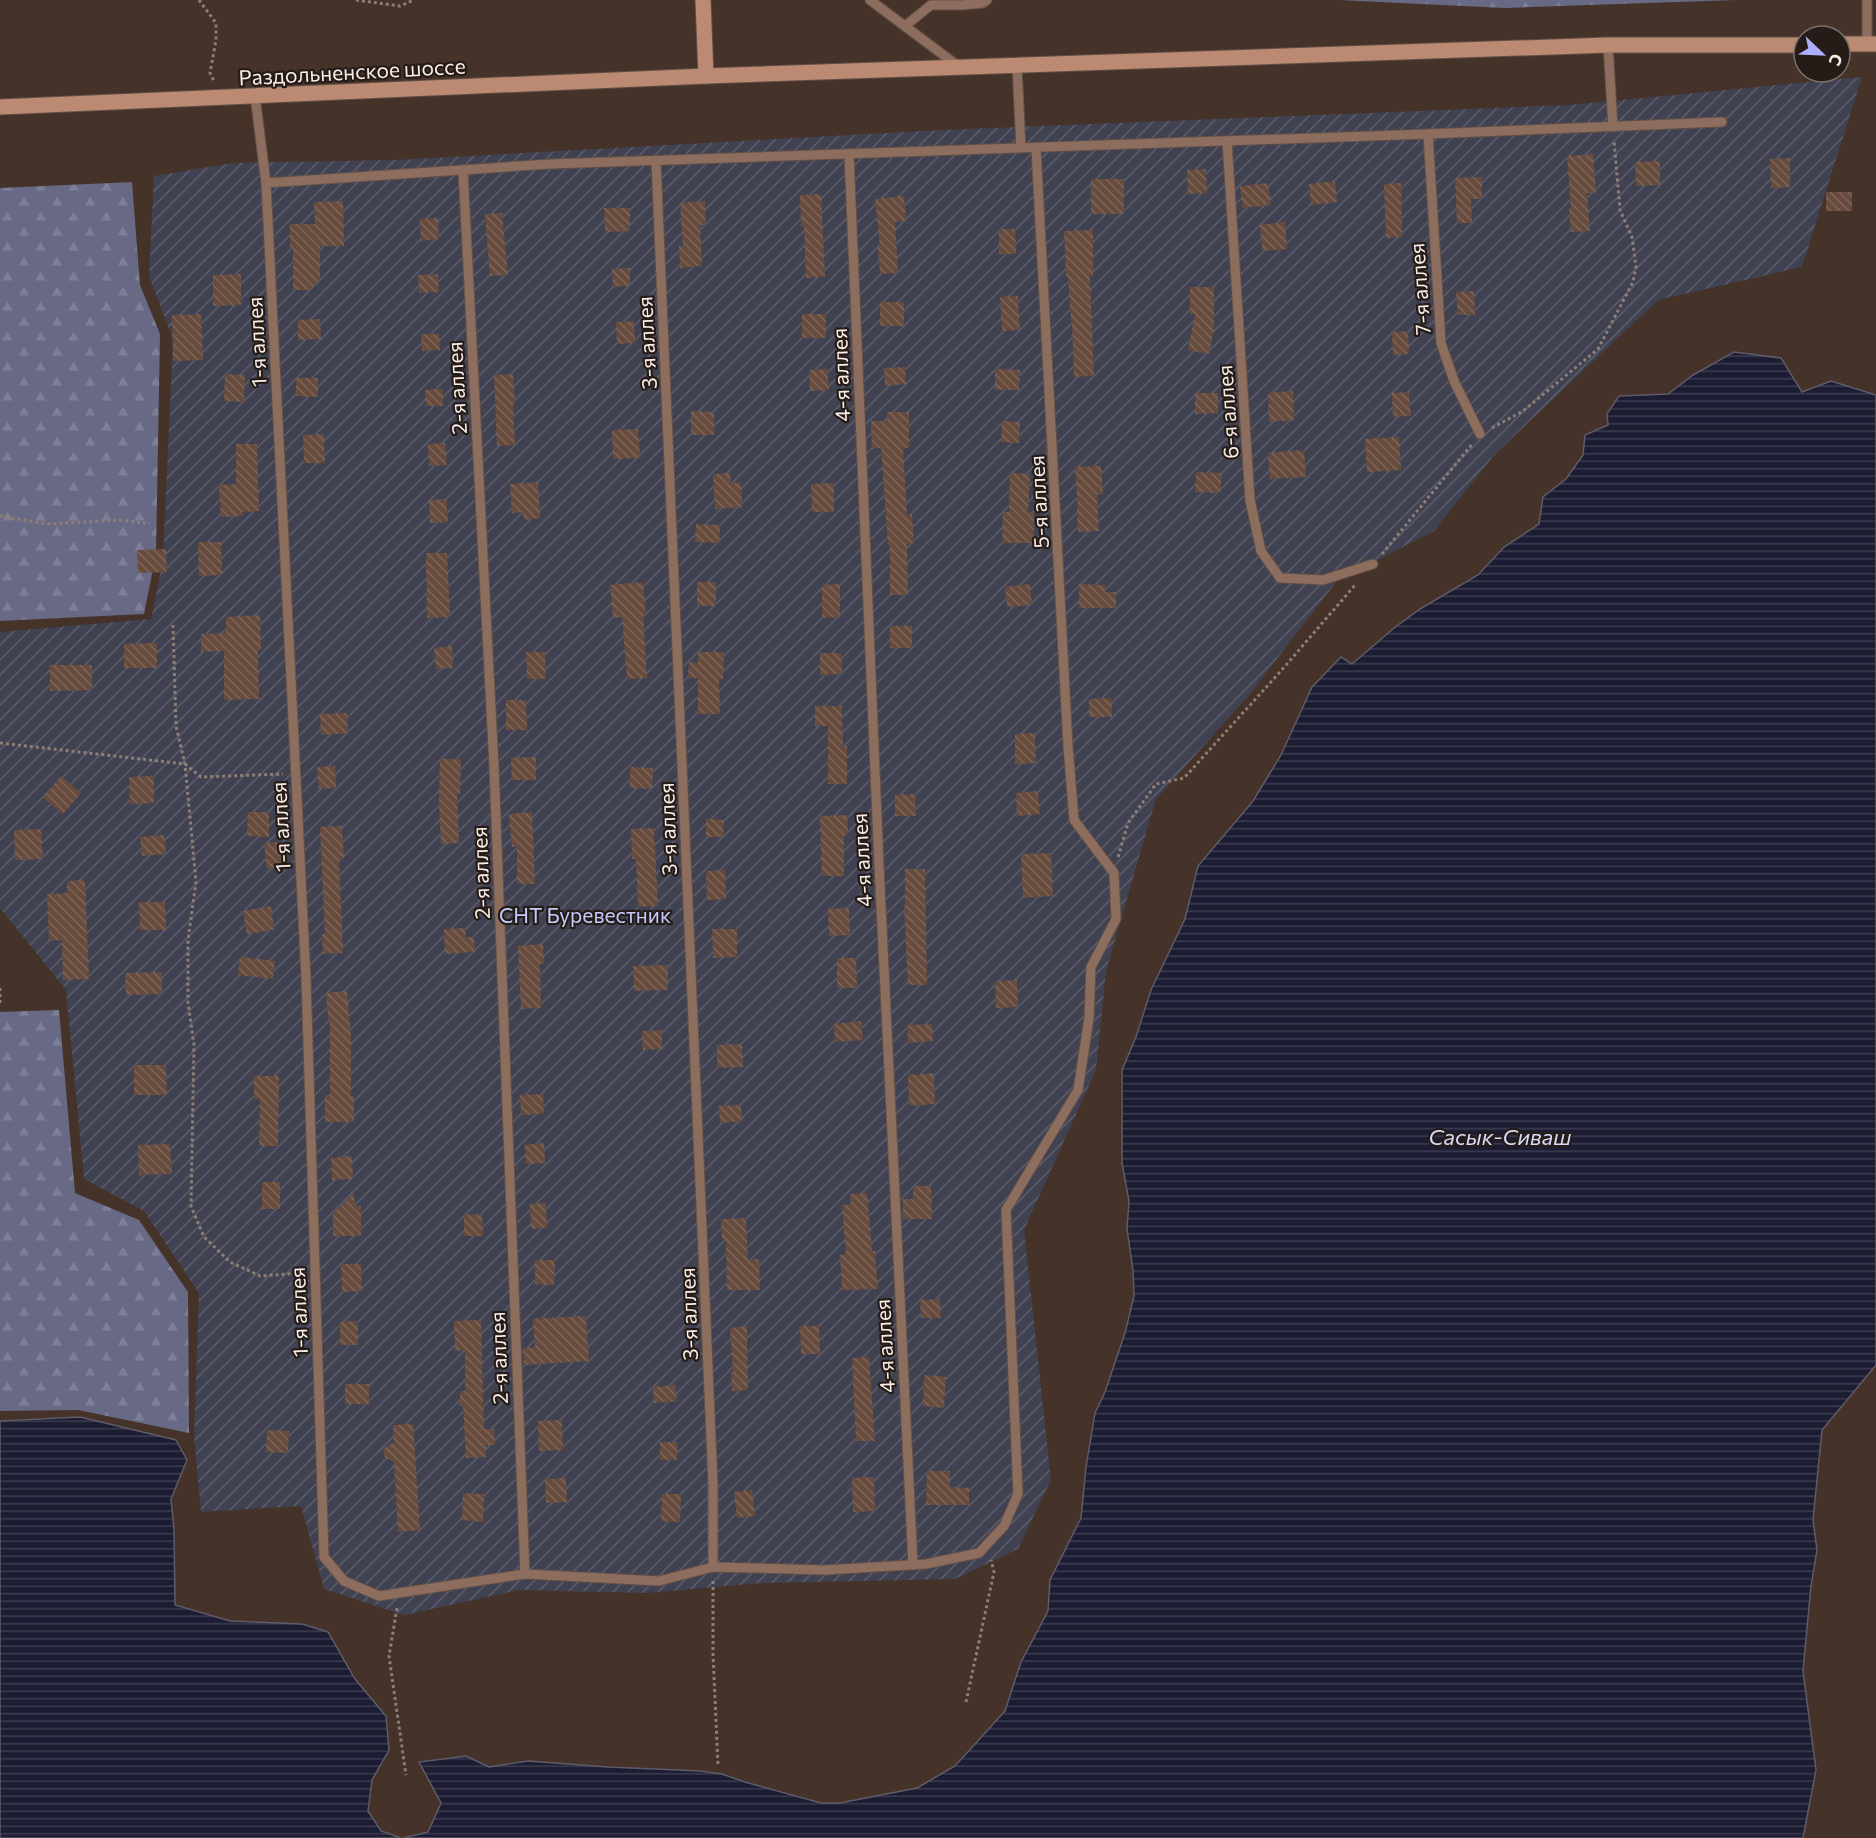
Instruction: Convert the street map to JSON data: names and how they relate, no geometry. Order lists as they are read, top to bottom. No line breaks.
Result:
{"streets":{"main road":["Раздольненское шоссе"],"lane":["7-я аллея","1-я аллея","3-я аллея","4-я аллея","2-я аллея","6-я аллея","5-я аллея"]},"crossings":[["Раздольненское шоссе","1-я аллея"]],"water":["Сасык-Сиваш"],"parks":["СНТ Буревестник"],"north":"bottom right"}
